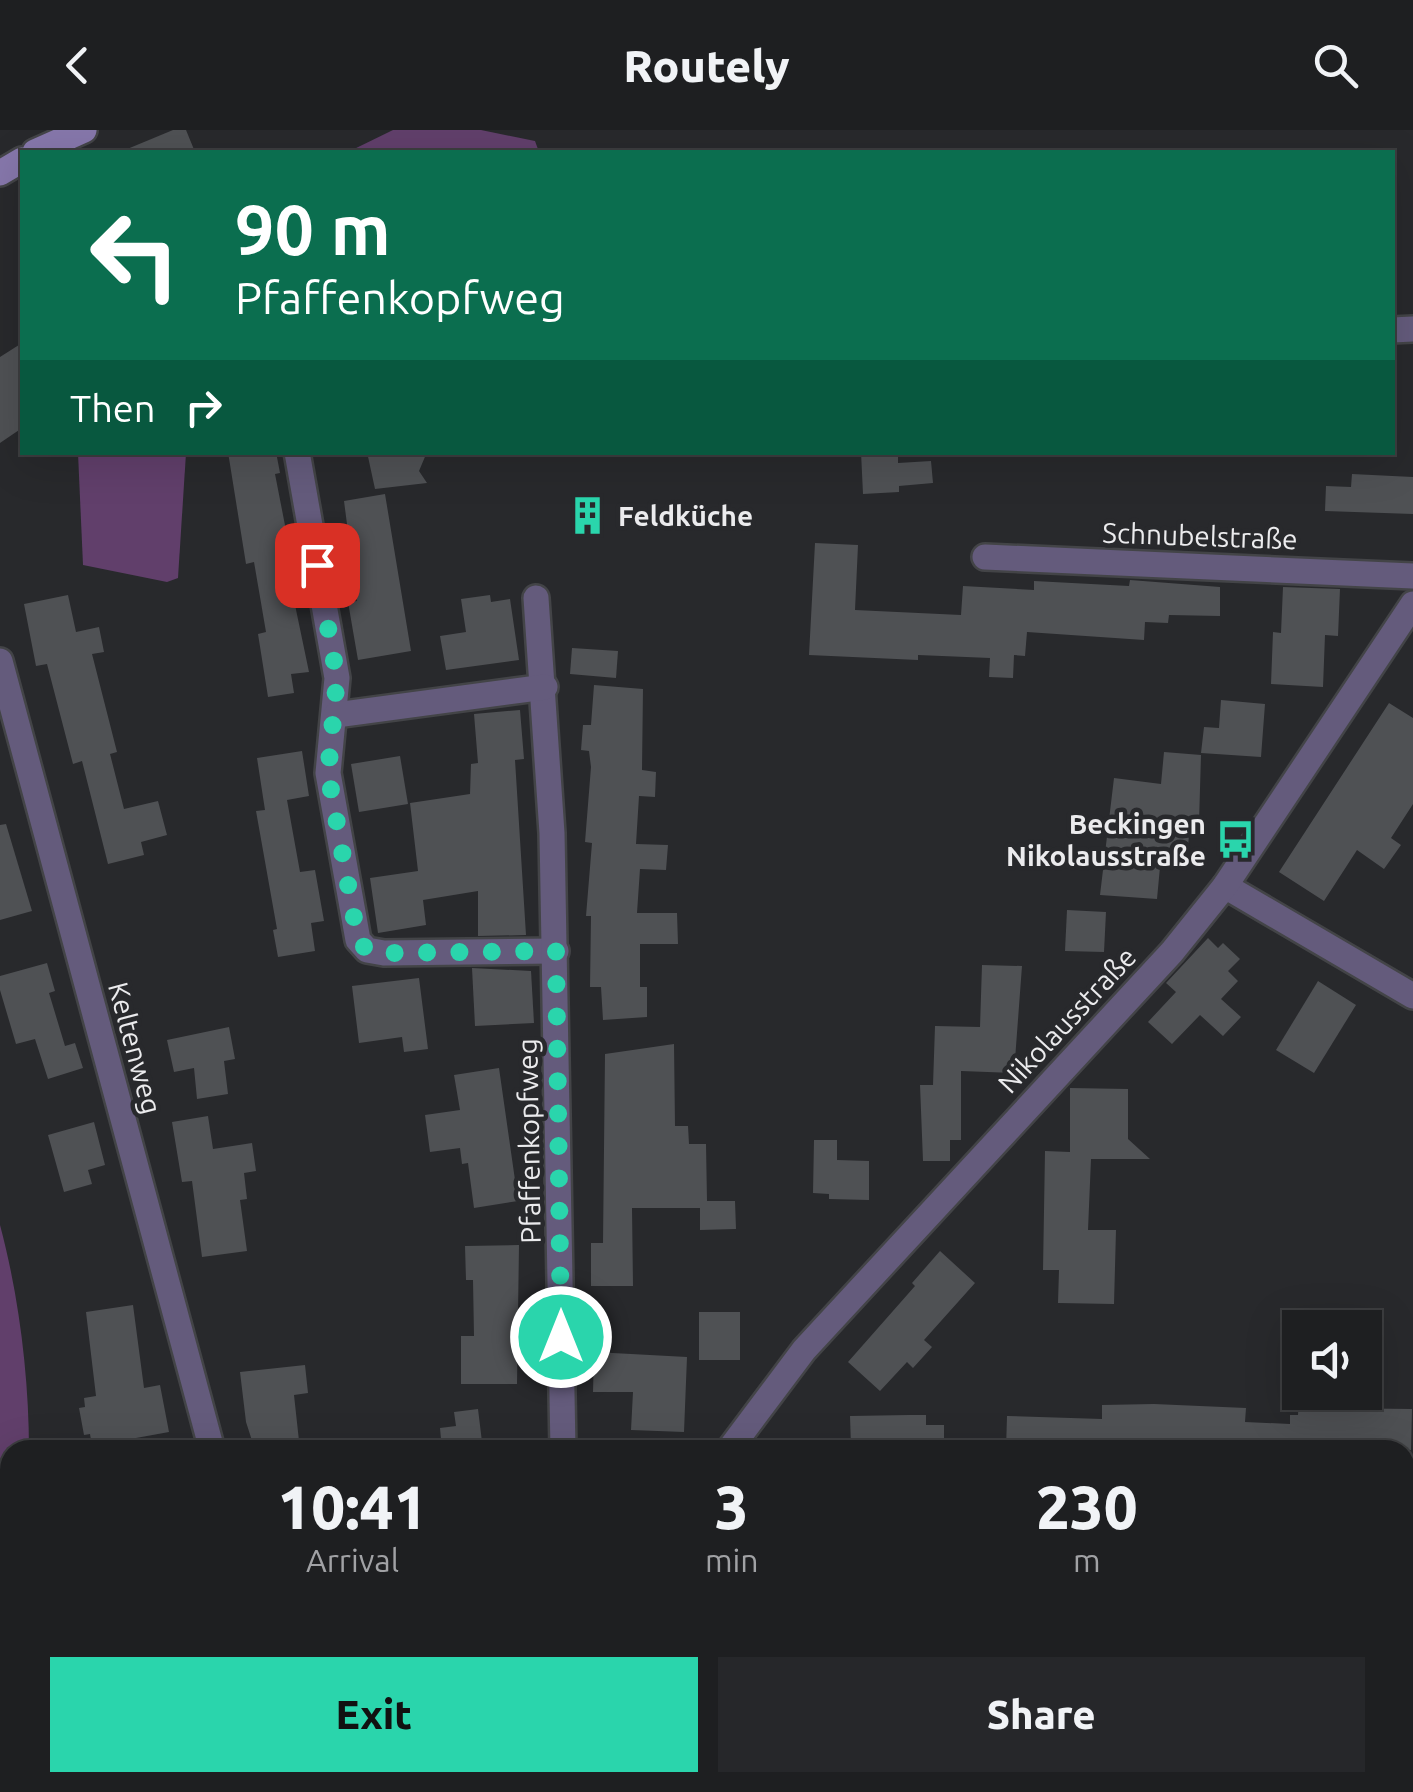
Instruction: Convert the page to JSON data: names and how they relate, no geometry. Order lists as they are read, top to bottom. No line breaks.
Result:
{"streets":{"street":["Schnubelstraße","Nikolausstraße","Keltenweg","Pfaffenkopfweg"]},"places":{"building":["Feldküche"],"bus stop":["Beckingen Nikolausstraße"]},"page":{"header":"Routely","turn":["90 m","Pfaffenkopfweg"],"then":"Then","eta":["10:41","Arrival","3","min","230","m"],"buttons":["Exit","Share"]}}
